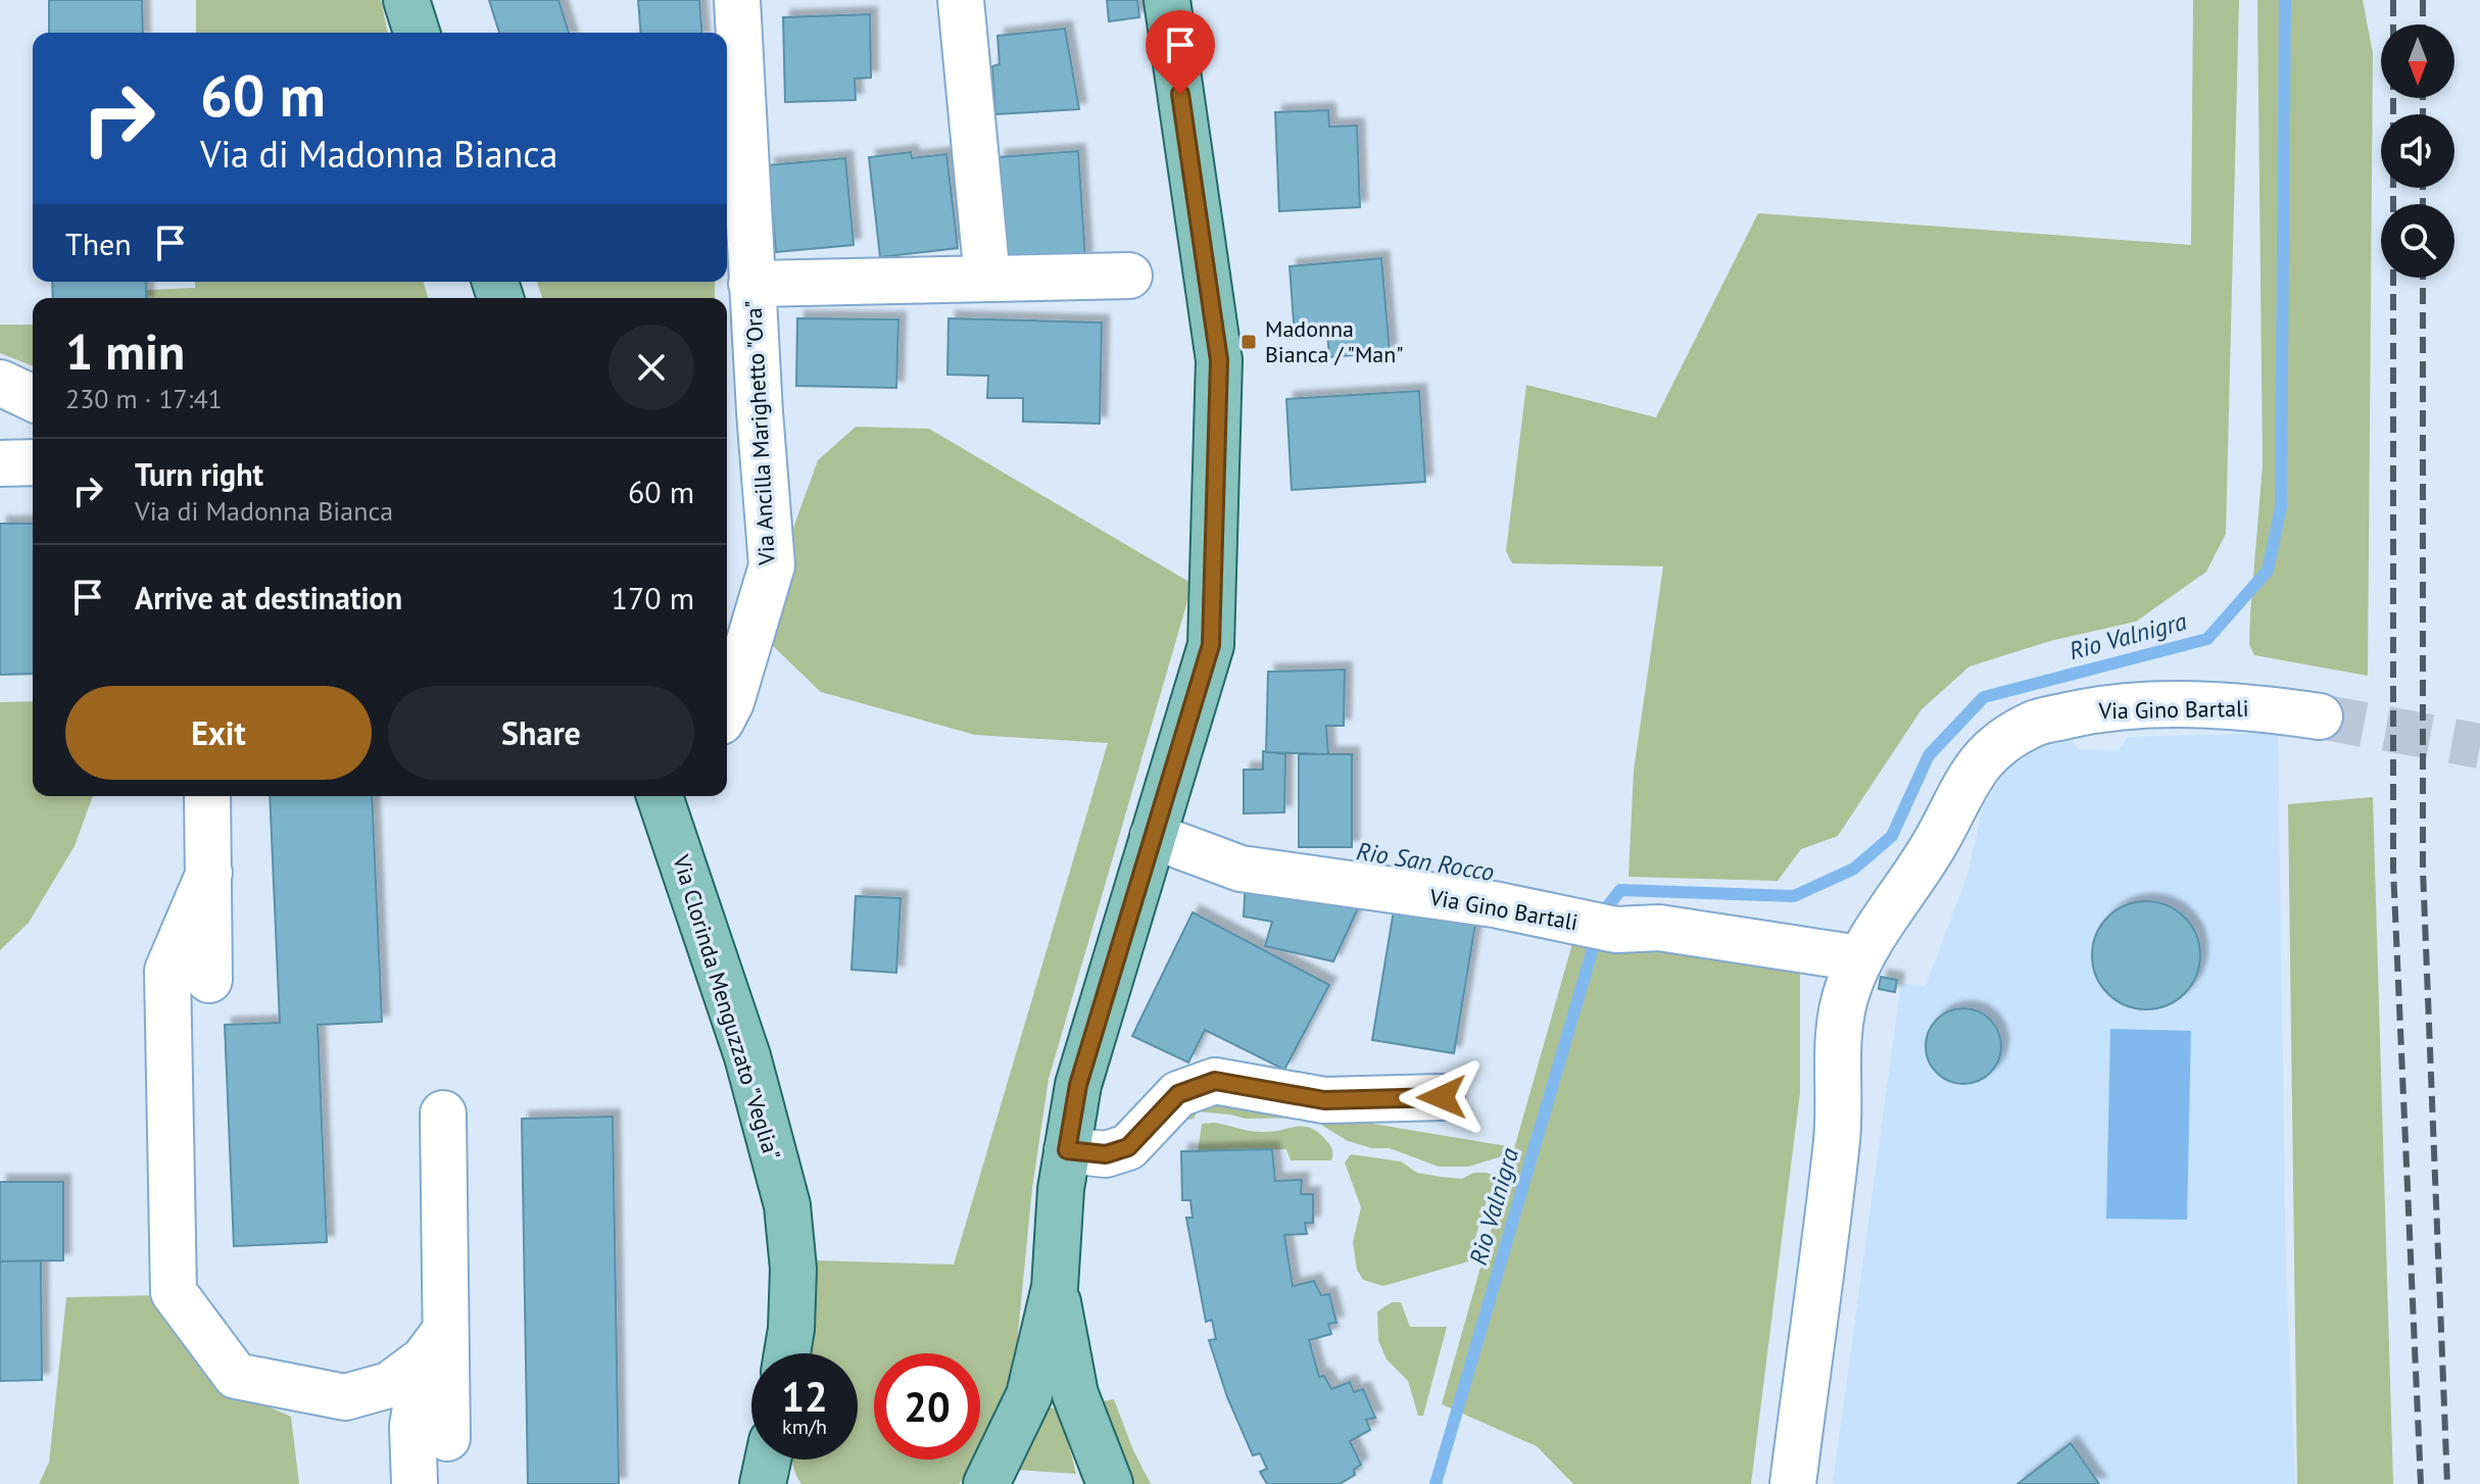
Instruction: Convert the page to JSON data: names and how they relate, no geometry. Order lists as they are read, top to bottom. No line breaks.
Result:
{"streets":{"main road":["Via Clorinda Menguzzato \"Veglia\""],"street":["Via Ancilla Marighetto \"Ora\"","Via Gino Bartali"]},"water":["Rio Valnigra","Rio San Rocco"],"places":{"transit":["Madonna Bianca / \"Man\""]},"north":"bottom","page":{"turn":["60 m","Via di Madonna Bianca"],"then":"Then","heading":["1 min","230 m · 17:41"],"list":[{"name":"Turn right","note":"Via di Madonna Bianca","value":"60 m"},{"name":"Arrive at destination","value":"170 m"}],"buttons":["Exit","Share"],"speed":"12 km/h","limit":"20"}}
